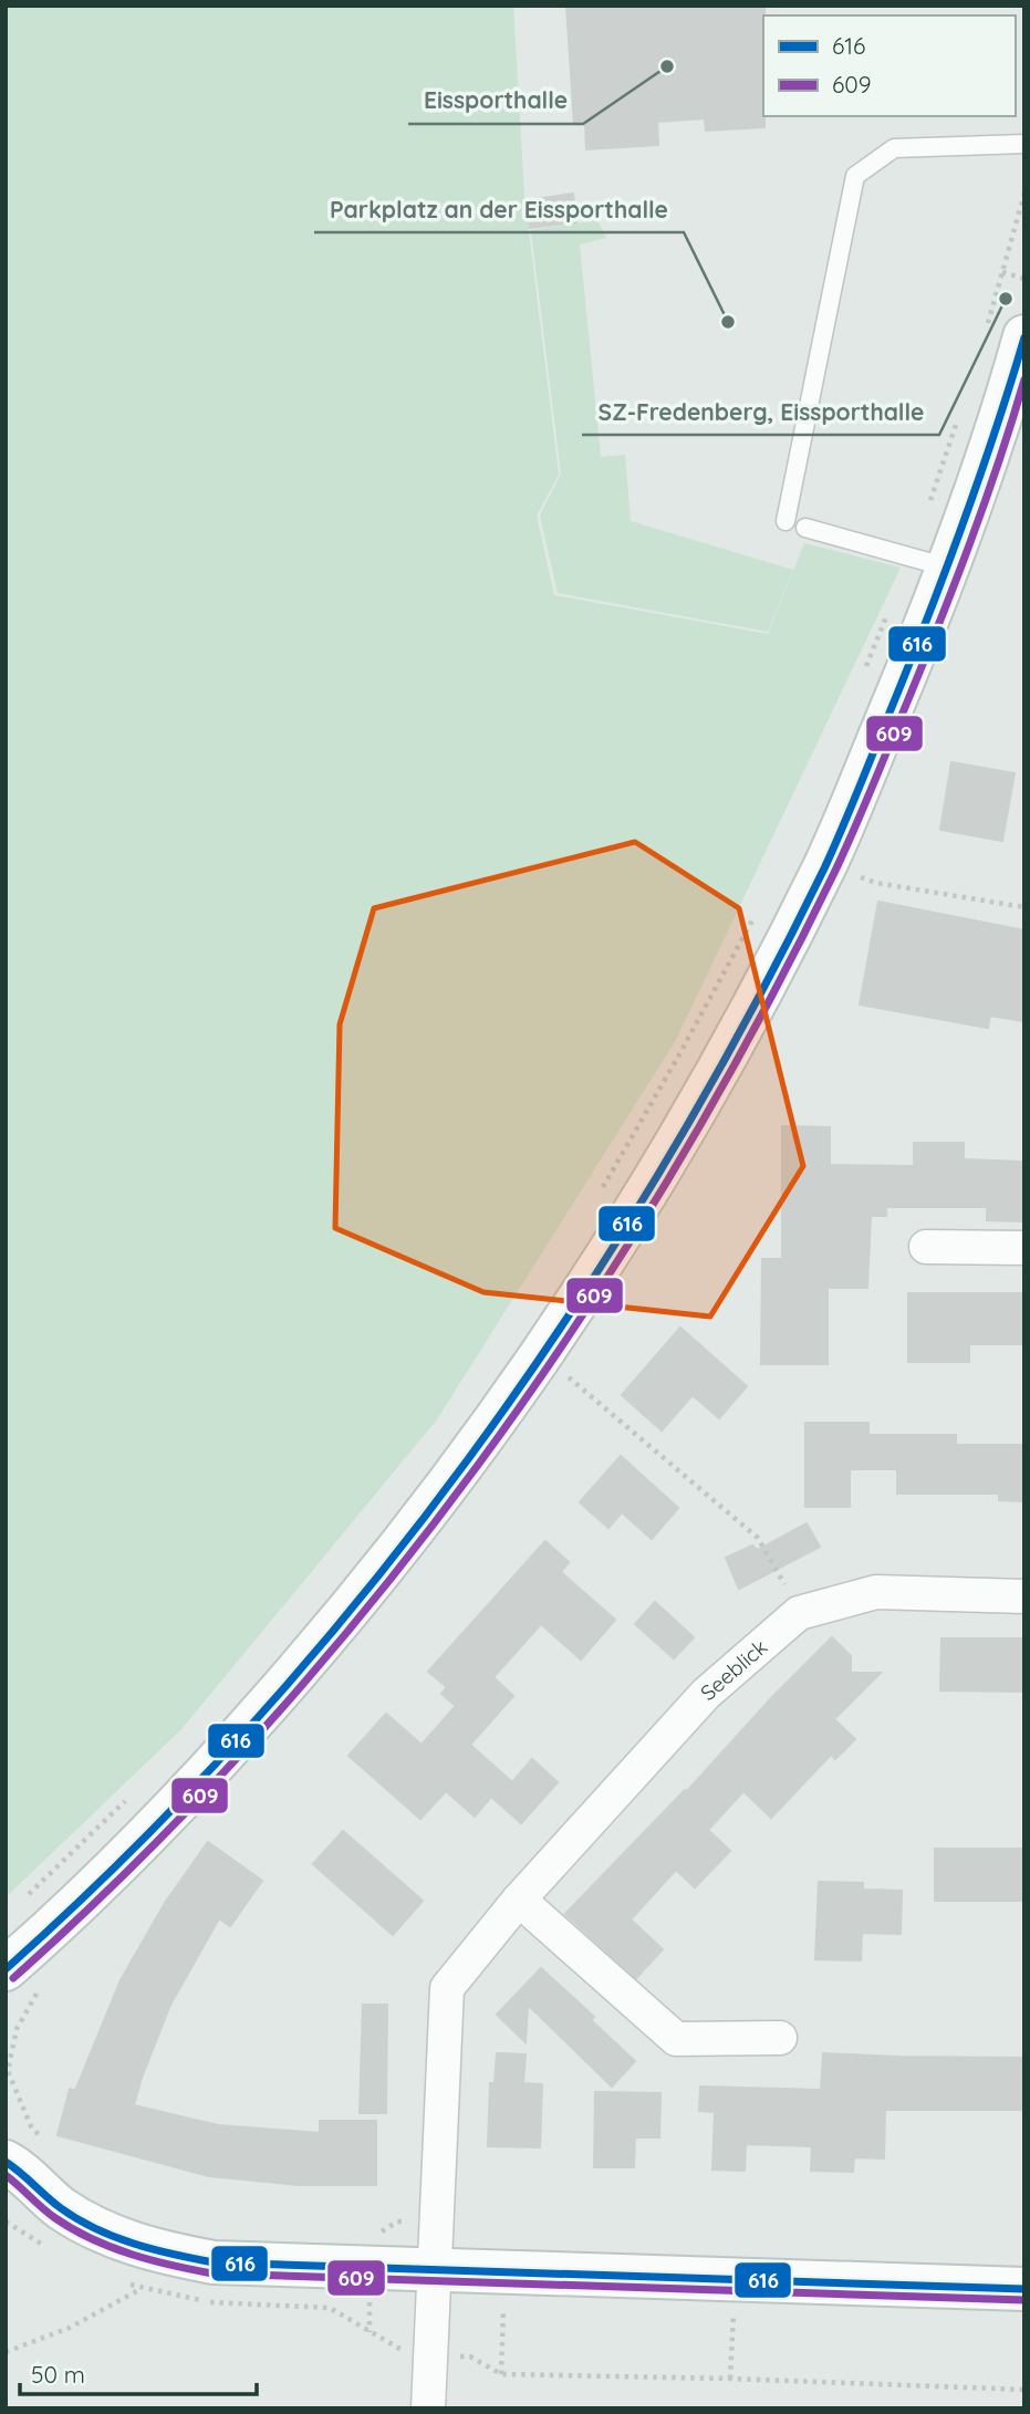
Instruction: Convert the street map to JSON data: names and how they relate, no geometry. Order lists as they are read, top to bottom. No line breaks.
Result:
{"streets":{"street":["Seeblick"]},"places":["Eissporthalle","SZ-Fredenberg, Eissporthalle","Parkplatz an der Eissporthalle"],"lines":["transit line 616","transit line 609"],"legend":["616","609"],"scale_bar":"50 m"}
